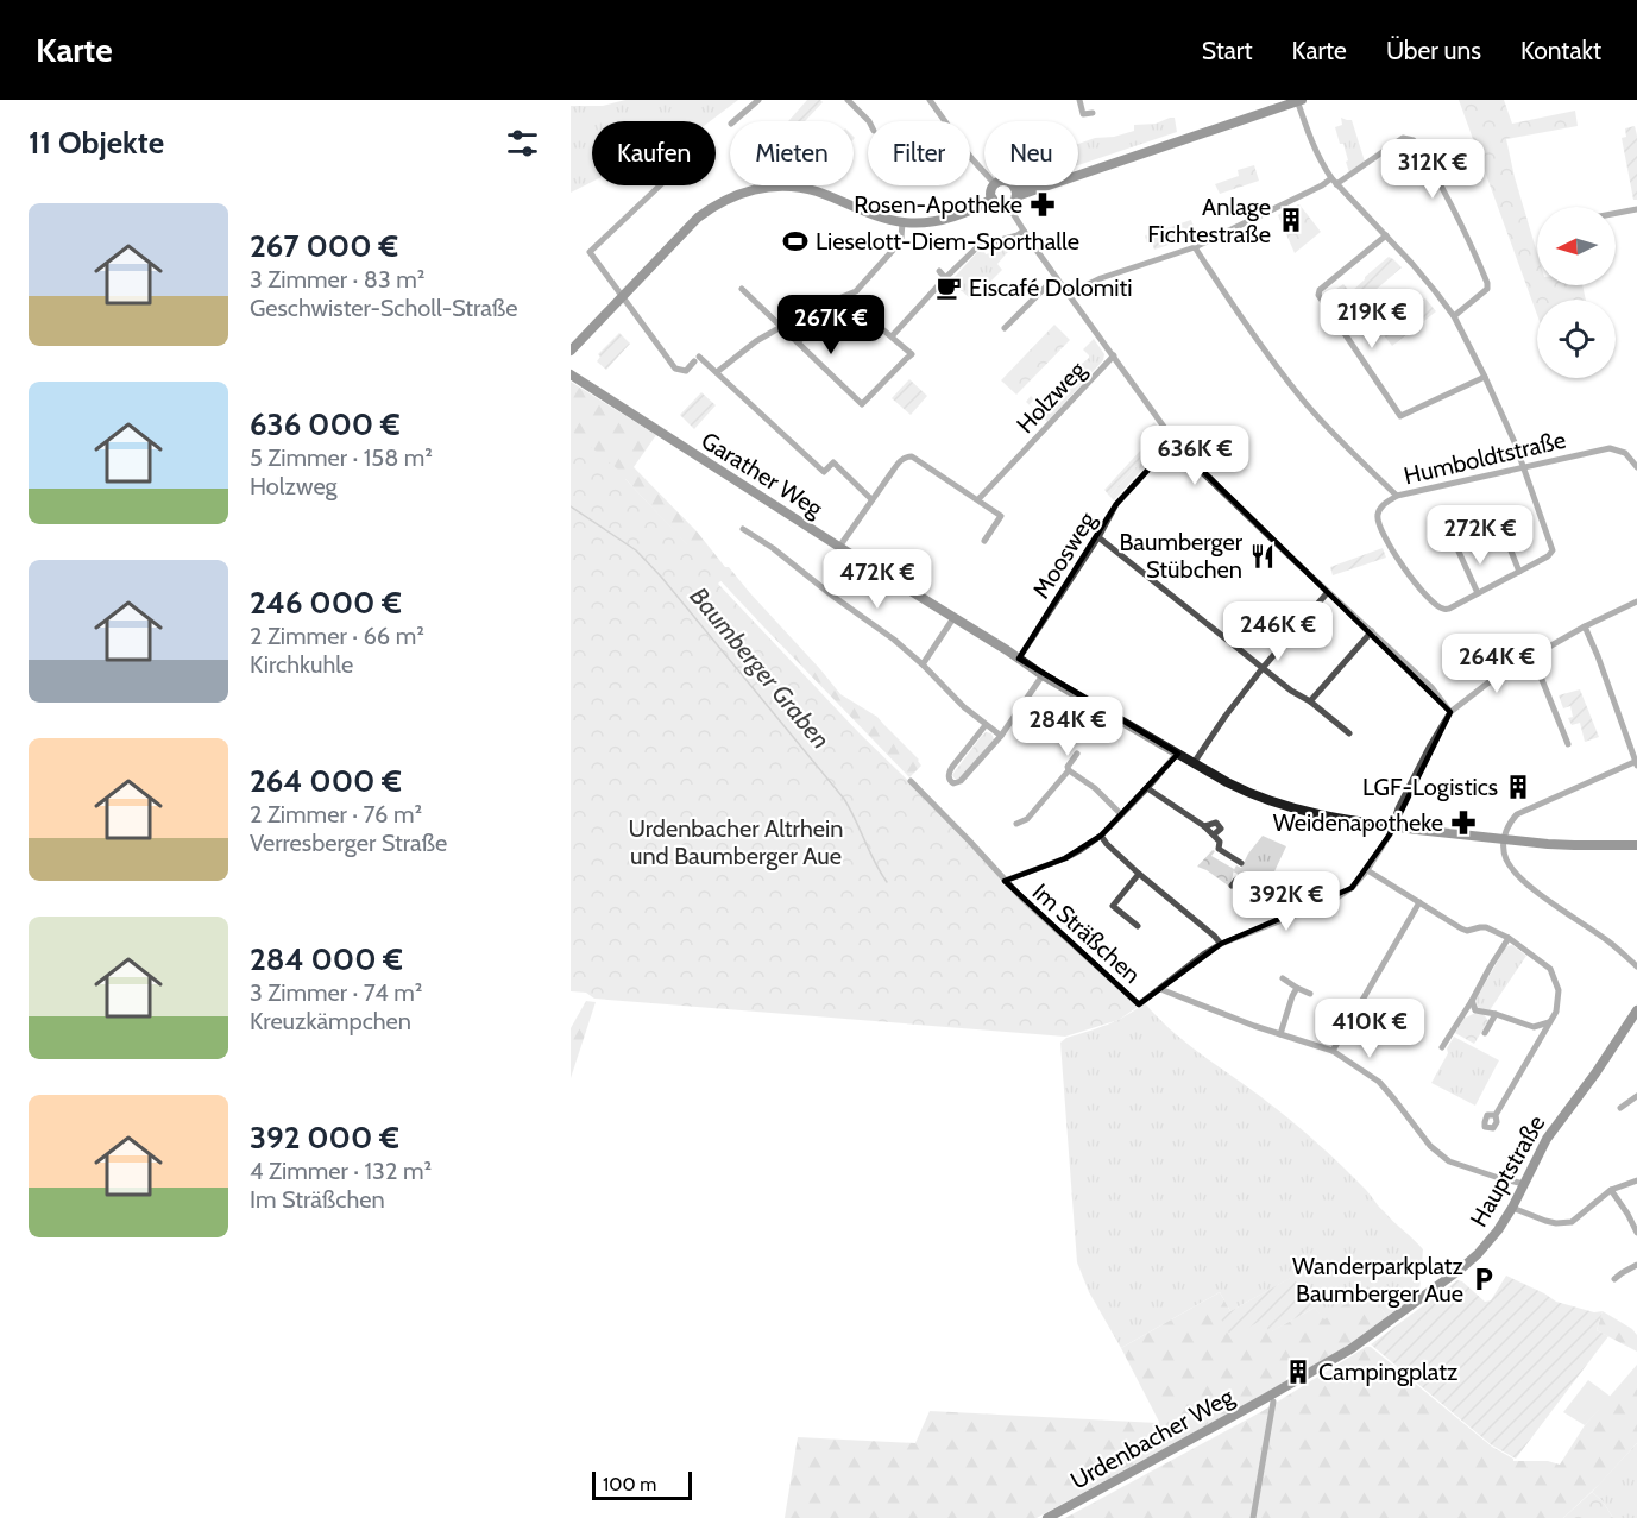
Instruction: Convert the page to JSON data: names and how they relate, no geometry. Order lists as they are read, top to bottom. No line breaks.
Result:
{"streets":{"street":["Holzweg","Humboldtstraße","Garather Weg","Moosweg","Im Sträßchen","Hauptstraße","Urdenbacher Weg"]},"crossings":[["Holzweg","Moosweg"],["Holzweg","Im Sträßchen"],["Garather Weg","Moosweg"],["Garather Weg","Im Sträßchen"],["Hauptstraße","Urdenbacher Weg"]],"water":["Baumberger Graben"],"parks":["Urdenbacher Altrhein und Baumberger Aue"],"places":{"pharmacy":["Rosen-Apotheke","Weidenapotheke"],"building":["Anlage Fichtestraße","LGF-Logistics","Campingplatz"],"sports":["Lieselott-Diem-Sporthalle"],"cafe":["Eiscafé Dolomiti"],"restaurant":["Baumberger Stübchen"],"parking":["Wanderparkplatz Baumberger Aue"]},"scale_bar":"100 m","north":"left","page":{"header":"Karte","nav":["Start","Karte","Über uns","Kontakt"],"heading":"11 Objekte","chip":["Kaufen","Mieten","Filter","Neu"],"price":["312K €","219K €","267K €","636K €","272K €","472K €","246K €","264K €","284K €","392K €","410K €"],"list":[{"name":"267 000 €","note":"3 Zimmer · 83 m² · Geschwister-Scholl-Straße"},{"name":"636 000 €","note":"5 Zimmer · 158 m² · Holzweg"},{"name":"246 000 €","note":"2 Zimmer · 66 m² · Kirchkuhle"},{"name":"264 000 €","note":"2 Zimmer · 76 m² · Verresberger Straße"},{"name":"284 000 €","note":"3 Zimmer · 74 m² · Kreuzkämpchen"},{"name":"392 000 €","note":"4 Zimmer · 132 m² · Im Sträßchen"}],"scale":"100 m"}}
